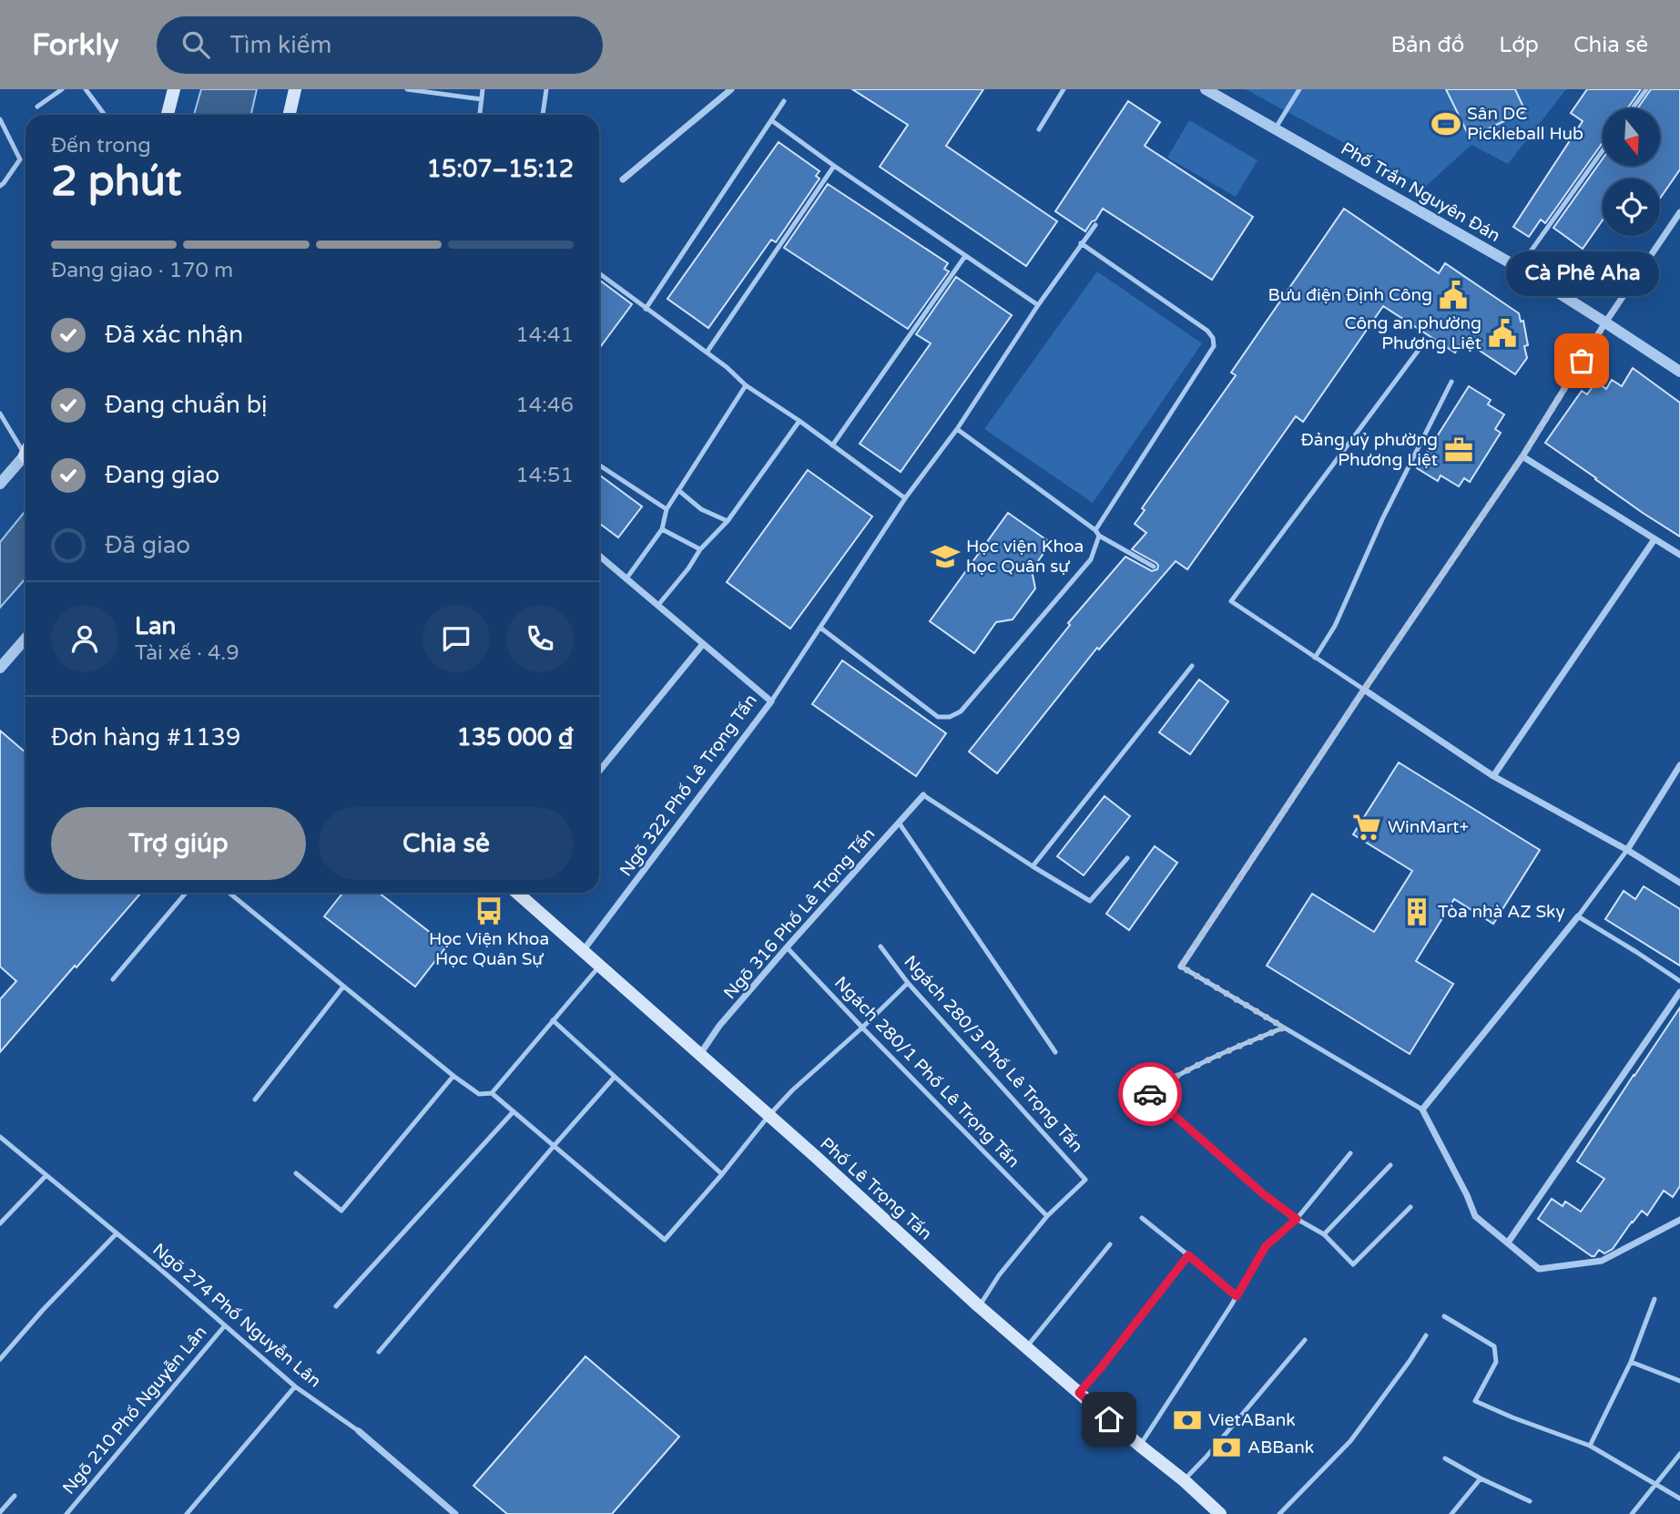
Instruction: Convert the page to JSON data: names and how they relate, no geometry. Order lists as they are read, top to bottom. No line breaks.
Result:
{"streets":{"main road":["Phố Lê Trọng Tấn"],"street":["Phố Trần Nguyên Đán","Ngõ 322 Phố Lê Trọng Tấn","Ngõ 316 Phố Lê Trọng Tấn","Ngõ 274 Phố Nguyễn Lân"],"lane":["Ngách 280/3 Phố Lê Trọng Tấn","Ngách 280/1 Phố Lê Trọng Tấn","Ngõ 210 Phố Nguyễn Lân"]},"crossings":[["Ngõ 322 Phố Lê Trọng Tấn","Phố Lê Trọng Tấn"],["Ngõ 316 Phố Lê Trọng Tấn","Ngách 280/1 Phố Lê Trọng Tấn"],["Ngõ 316 Phố Lê Trọng Tấn","Phố Lê Trọng Tấn"],["Ngách 280/3 Phố Lê Trọng Tấn","Ngách 280/1 Phố Lê Trọng Tấn"],["Ngõ 274 Phố Nguyễn Lân","Ngõ 210 Phố Nguyễn Lân"]],"places":{"sports":["Sân DC Pickleball Hub"],"public building":["Bưu điện Định Công","Công an phường Phương Liệt"],"other":["Cà Phê Aha"],"office":["Đảng uỷ phường Phương Liệt"],"school or university":["Học viện Khoa học Quân sự"],"supermarket":["WinMart+"],"bus stop":["Học Viện Khoa Học Quân Sự"],"building":["Tòa nhà AZ Sky"],"bank":["VietABank","ABBank"]},"north":"bottom","page":{"header":"Forkly","search":"Tìm kiếm","nav":["Bản đồ","Lớp","Chia sẻ"],"heading":["2 phút","Đến trong","15:07–15:12"],"panel":["Lan","Tài xế · 4.9","Đơn hàng #1139","135 000 ₫"],"bar":"Đang giao · 170 m","bubble":"Cà Phê Aha","list":[["Đã xác nhận","14:41"],["Đang chuẩn bị","14:46"],["Đang giao","14:51"],"Đã giao"],"buttons":["Trợ giúp","Chia sẻ"]}}
